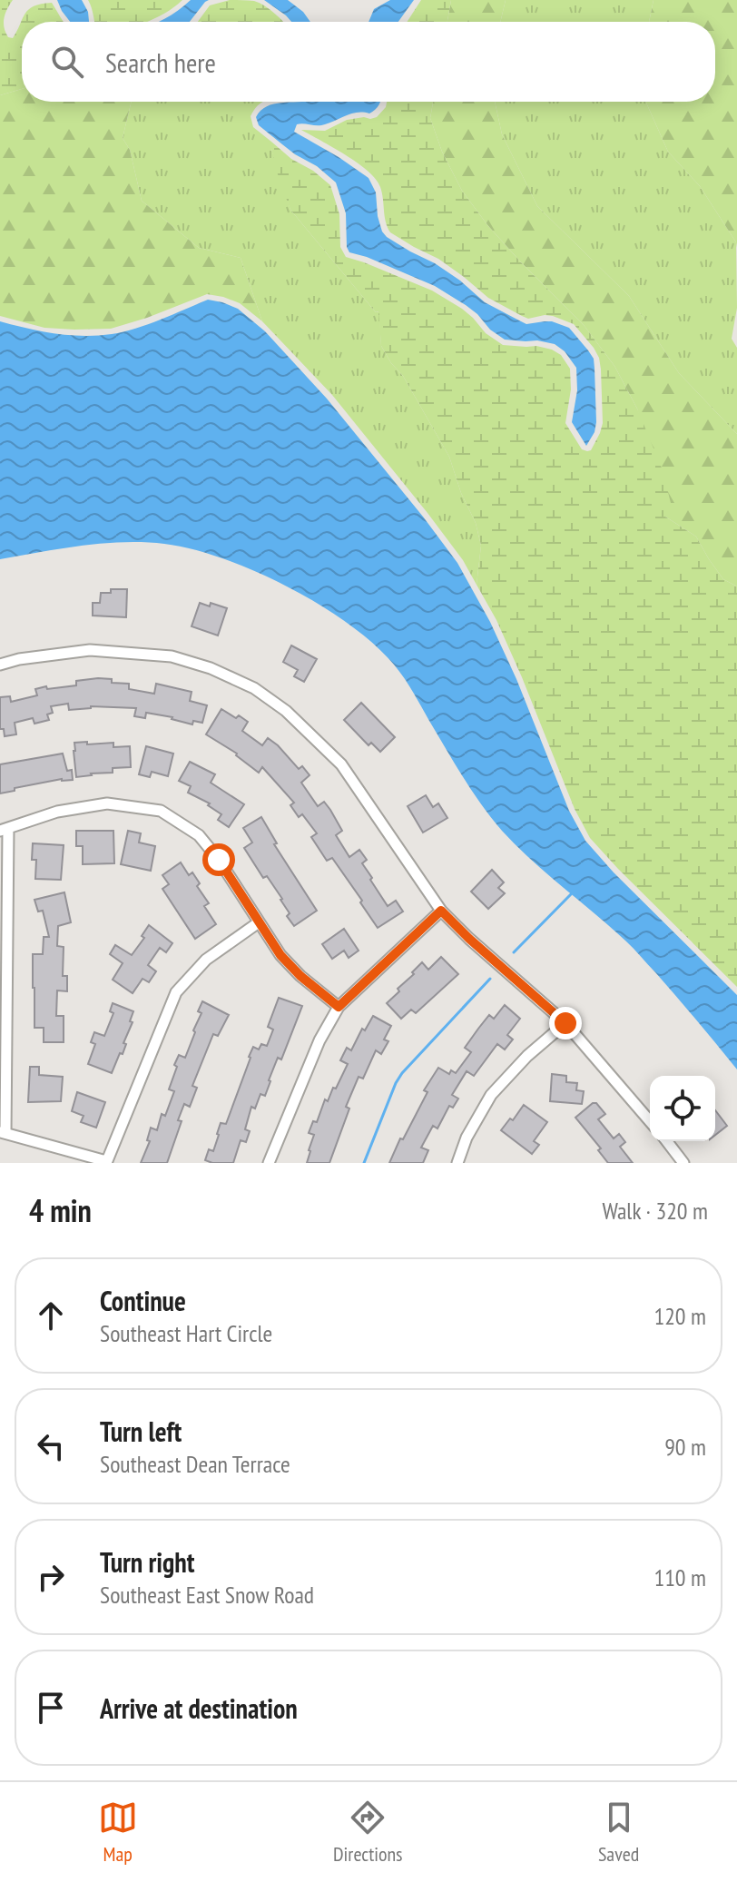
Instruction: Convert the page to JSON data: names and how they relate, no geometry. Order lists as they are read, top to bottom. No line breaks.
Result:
{"page":{"search":"Search here","heading":["4 min","Walk · 320 m"],"list":[["Continue","Southeast Hart Circle","120 m"],["Turn left","Southeast Dean Terrace","90 m"],["Turn right","Southeast East Snow Road","110 m"],"Arrive at destination"],"nav":["Map","Directions","Saved"]}}
